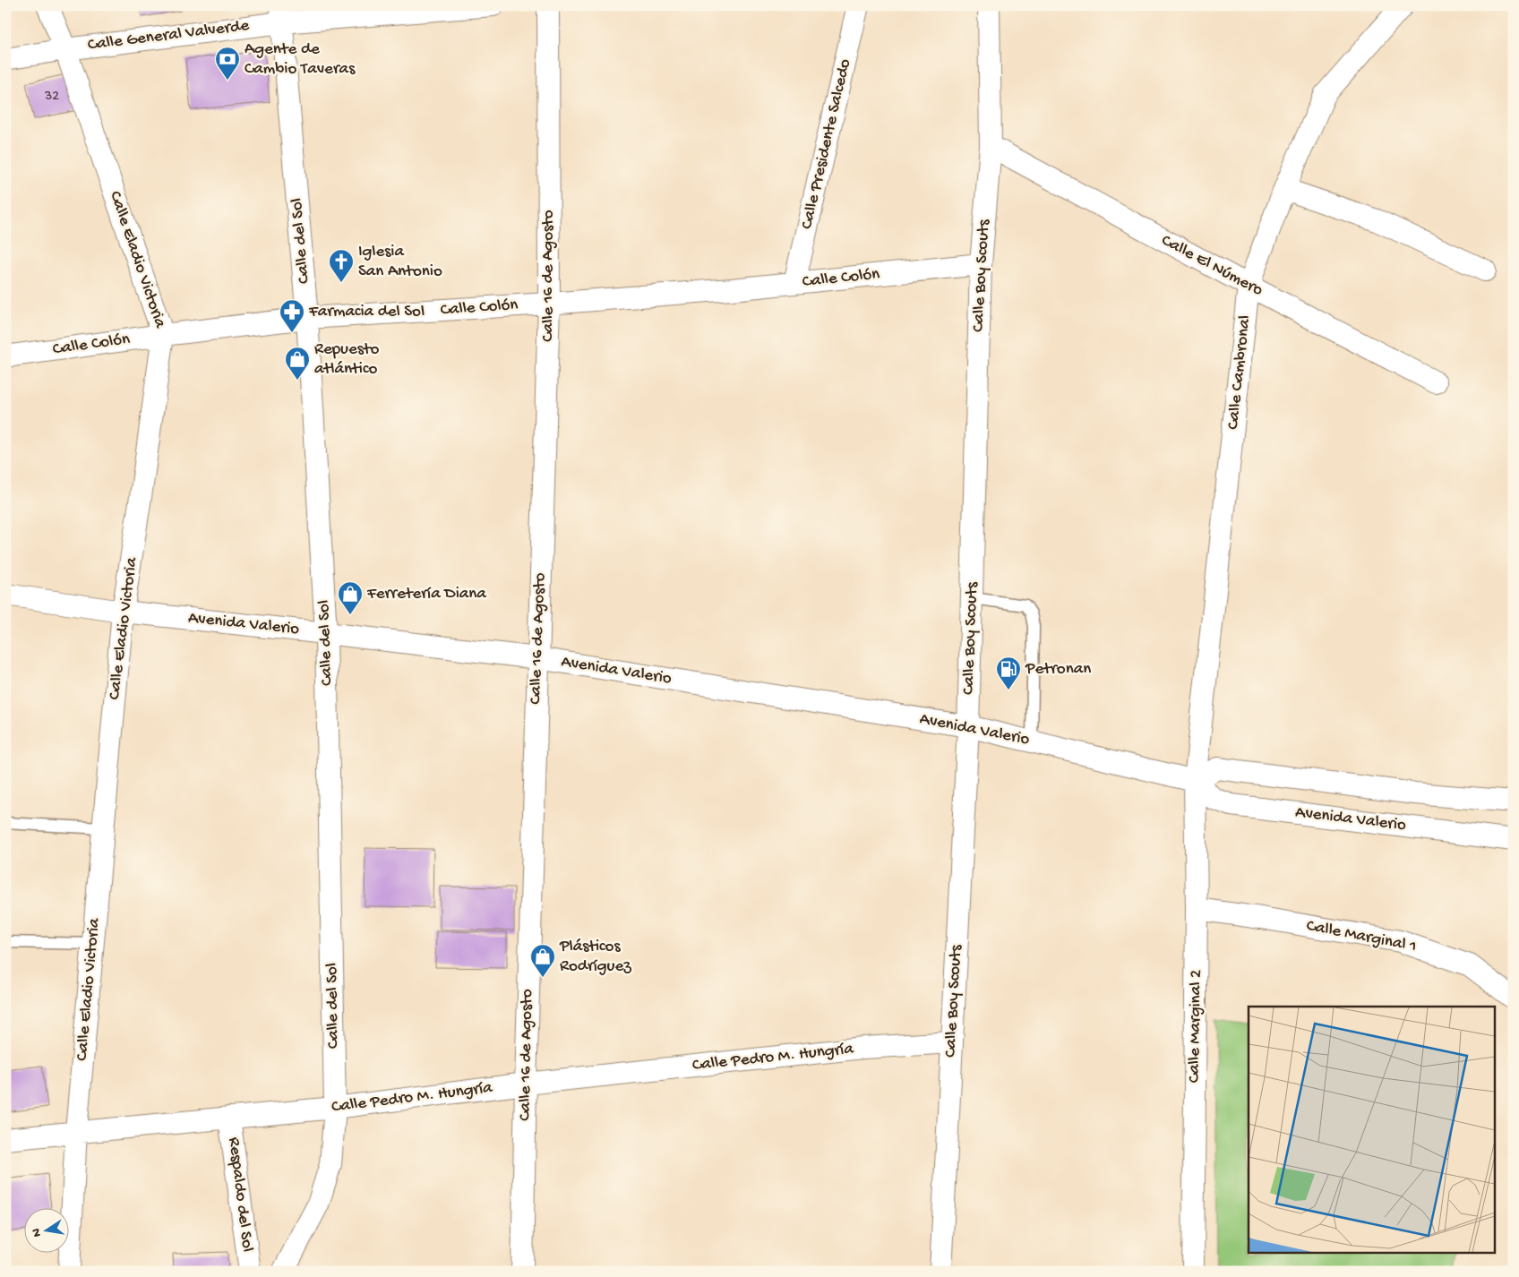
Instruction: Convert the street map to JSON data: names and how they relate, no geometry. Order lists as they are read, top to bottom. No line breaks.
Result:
{"streets":{"street":["Calle General Valverde","Calle Presidente Salcedo","Calle del Sol","Calle Eladio Victoria","Calle El Número","Calle 16 de Agosto","Calle Boy Scouts","Calle Colón","Calle Cambronal","Avenida Valerio","Calle Marginal 1","Calle Marginal 2","Calle Pedro M. Hungría","Respaldo del Sol"]},"crossings":[["Calle General Valverde","Calle del Sol"],["Calle General Valverde","Calle Eladio Victoria"],["Calle Presidente Salcedo","Calle Colón"],["Calle del Sol","Calle Colón"],["Calle del Sol","Avenida Valerio"],["Calle del Sol","Calle Pedro M. Hungría"],["Calle Eladio Victoria","Calle Colón"],["Calle Eladio Victoria","Avenida Valerio"],["Calle Eladio Victoria","Calle Pedro M. Hungría"],["Calle El Número","Calle Boy Scouts"],["Calle El Número","Calle Cambronal"],["Calle 16 de Agosto","Calle Colón"],["Calle 16 de Agosto","Avenida Valerio"],["Calle 16 de Agosto","Calle Pedro M. Hungría"],["Calle Boy Scouts","Calle Colón"],["Calle Boy Scouts","Avenida Valerio"],["Calle Boy Scouts","Calle Pedro M. Hungría"],["Calle Cambronal","Avenida Valerio"],["Calle Cambronal","Calle Marginal 2"],["Avenida Valerio","Calle Marginal 2"],["Calle Marginal 1","Calle Marginal 2"],["Calle Pedro M. Hungría","Respaldo del Sol"]],"places":{"bank":["Agente de Cambio Taveras"],"church":["Iglesia San Antonio"],"pharmacy":["Farmacia del Sol"],"shop":["Repuesto atlántico","Ferretería Diana","Plásticos Rodríguez"],"fuel station":["Petronan"]},"house_numbers":["32"],"north":"left"}
